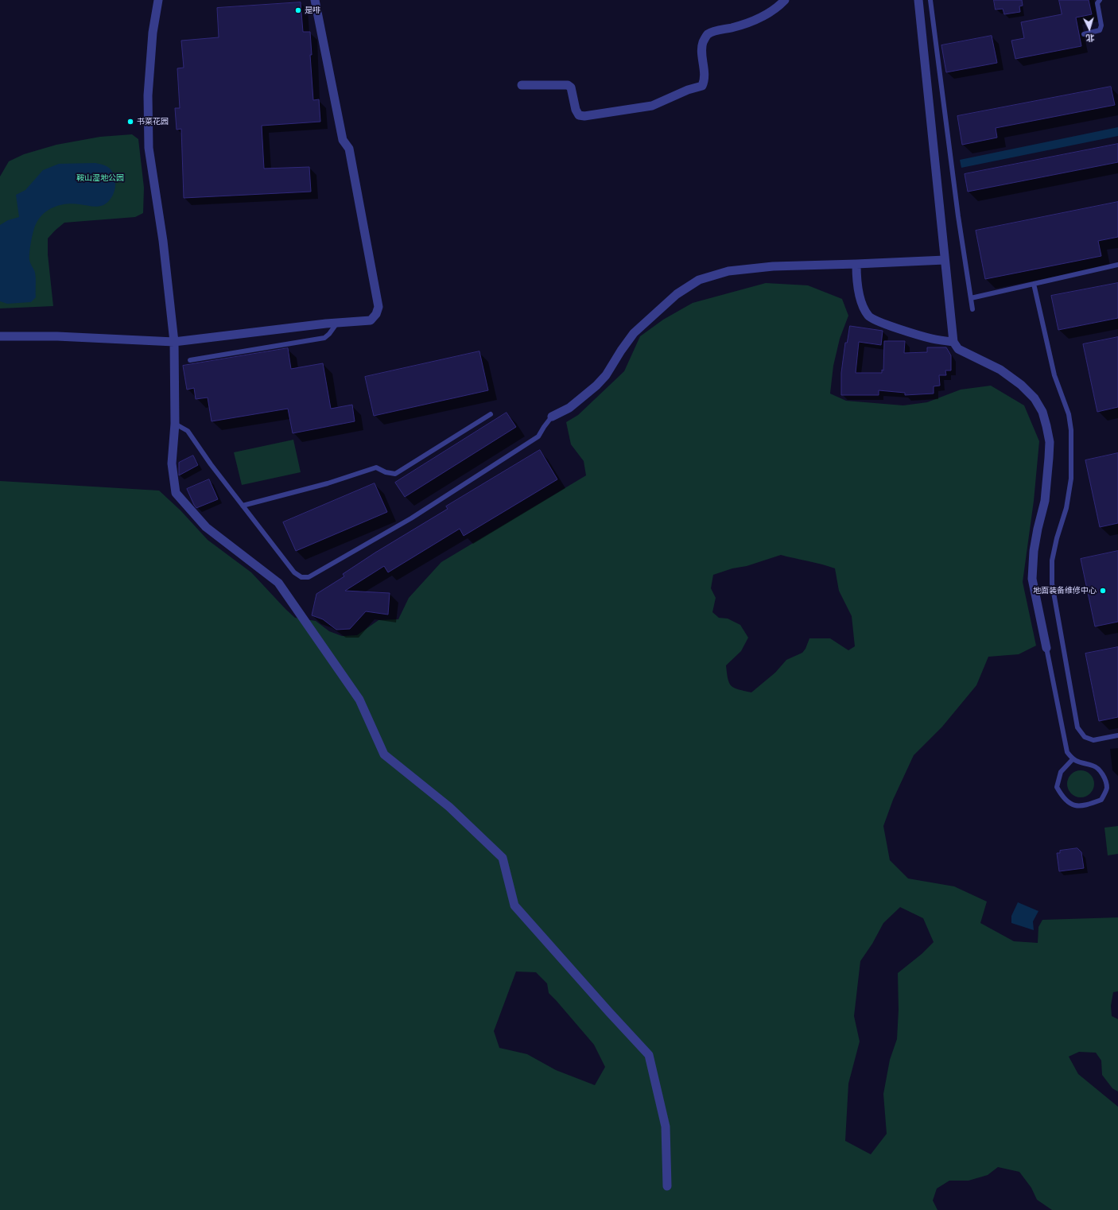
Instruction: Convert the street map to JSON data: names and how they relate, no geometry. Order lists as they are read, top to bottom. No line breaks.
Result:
{"parks":["鞍山湿地公园"],"places":["是啡","书菜花园","地面装备维修中心"],"north":"bottom"}
